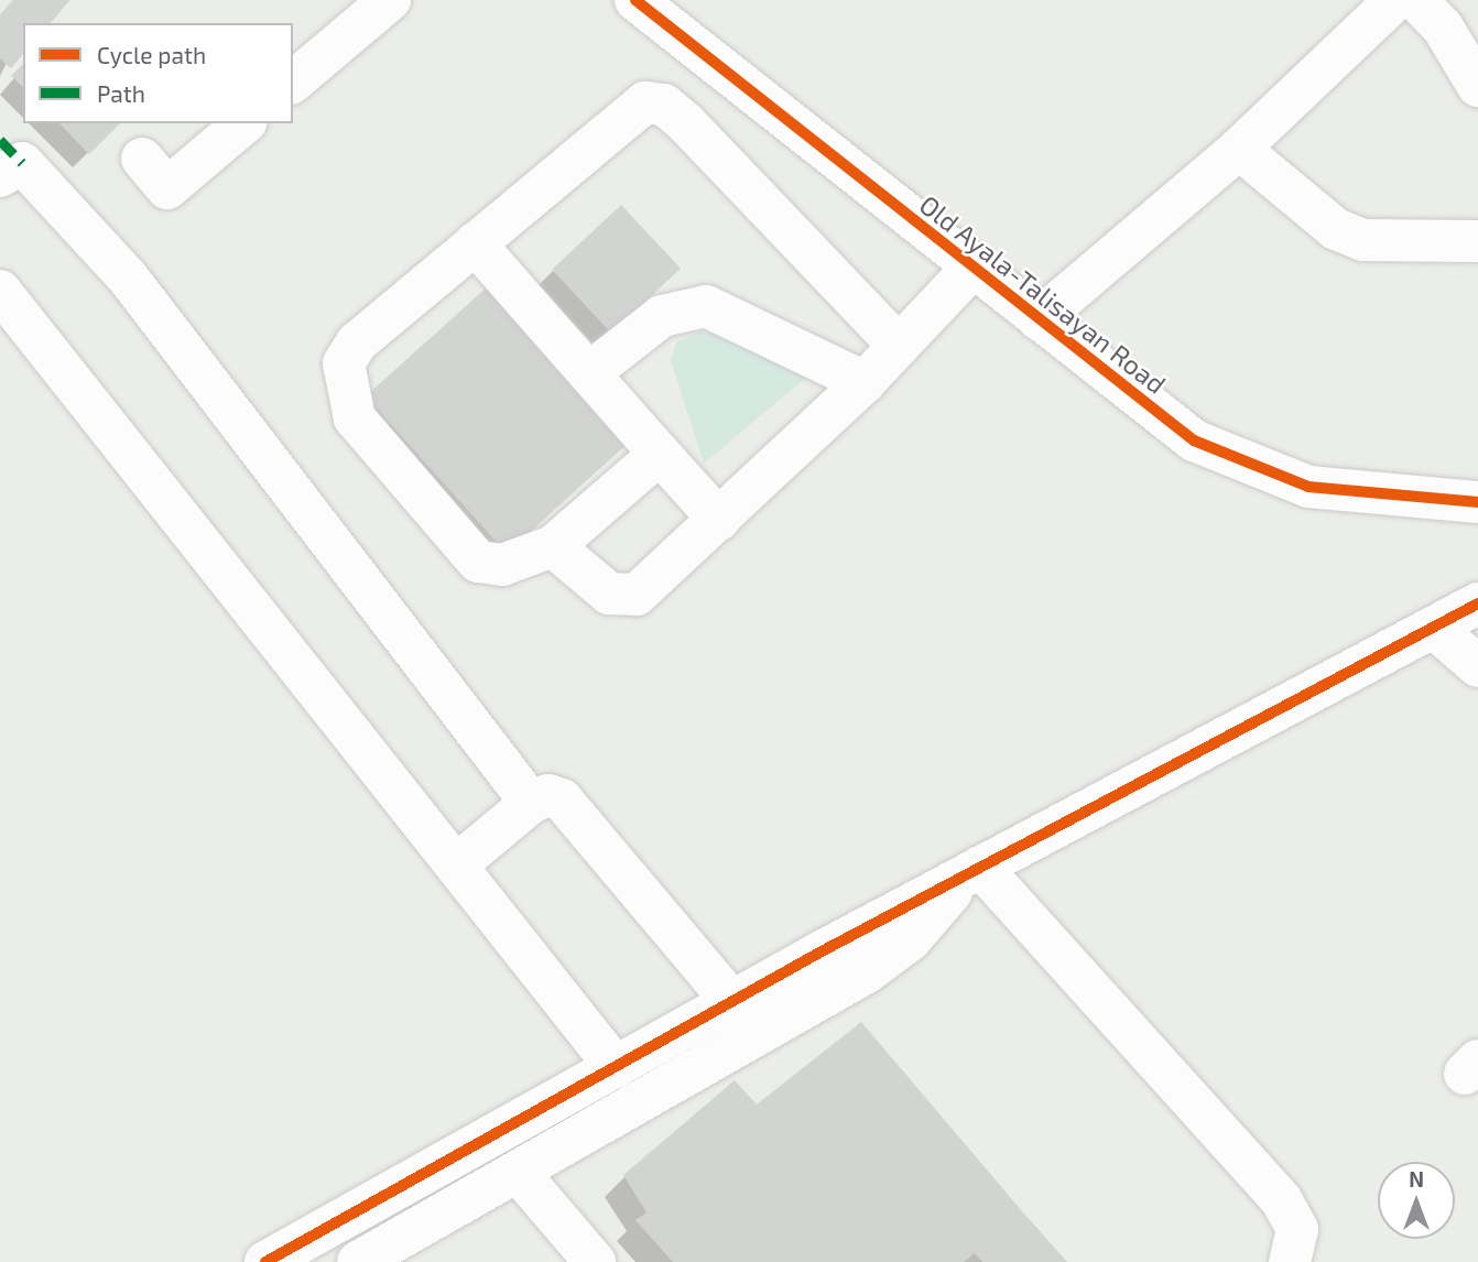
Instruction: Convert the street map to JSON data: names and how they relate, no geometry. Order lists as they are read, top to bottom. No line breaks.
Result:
{"streets":{"street":["Old Ayala-Talisayan Road"]},"legend":["Cycle path","Path"],"north":"top"}
